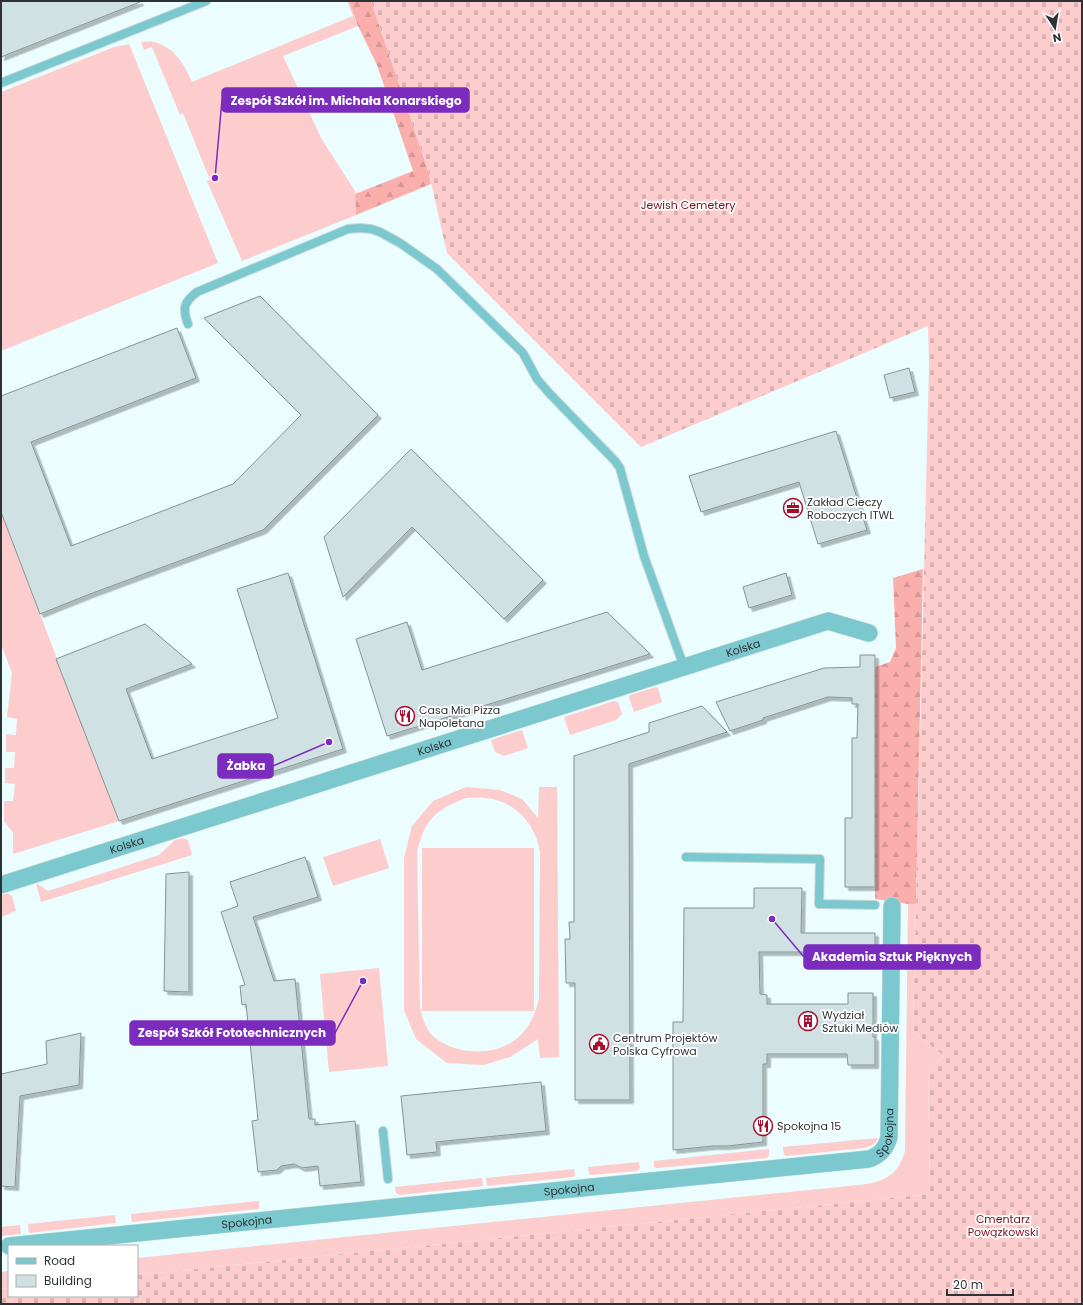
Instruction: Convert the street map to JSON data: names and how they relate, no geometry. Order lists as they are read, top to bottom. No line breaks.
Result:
{"streets":{"street":["Kolska","Spokojna"]},"parks":["Jewish Cemetery","Cmentarz Powązkowski"],"places":{"other":["Zespół Szkół im. Michała Konarskiego","Żabka","Akademia Sztuk Pięknych","Zespół Szkół Fototechnicznych"],"office":["Zakład Cieczy Roboczych ITWL"],"restaurant":["Casa Mia Pizza Napoletana","Spokojna 15"],"building":["Wydział Sztuki Mediów"],"public building":["Centrum Projektów Polska Cyfrowa"]},"legend":["Road","Building"],"scale_bar":"20 m","north":"bottom"}
